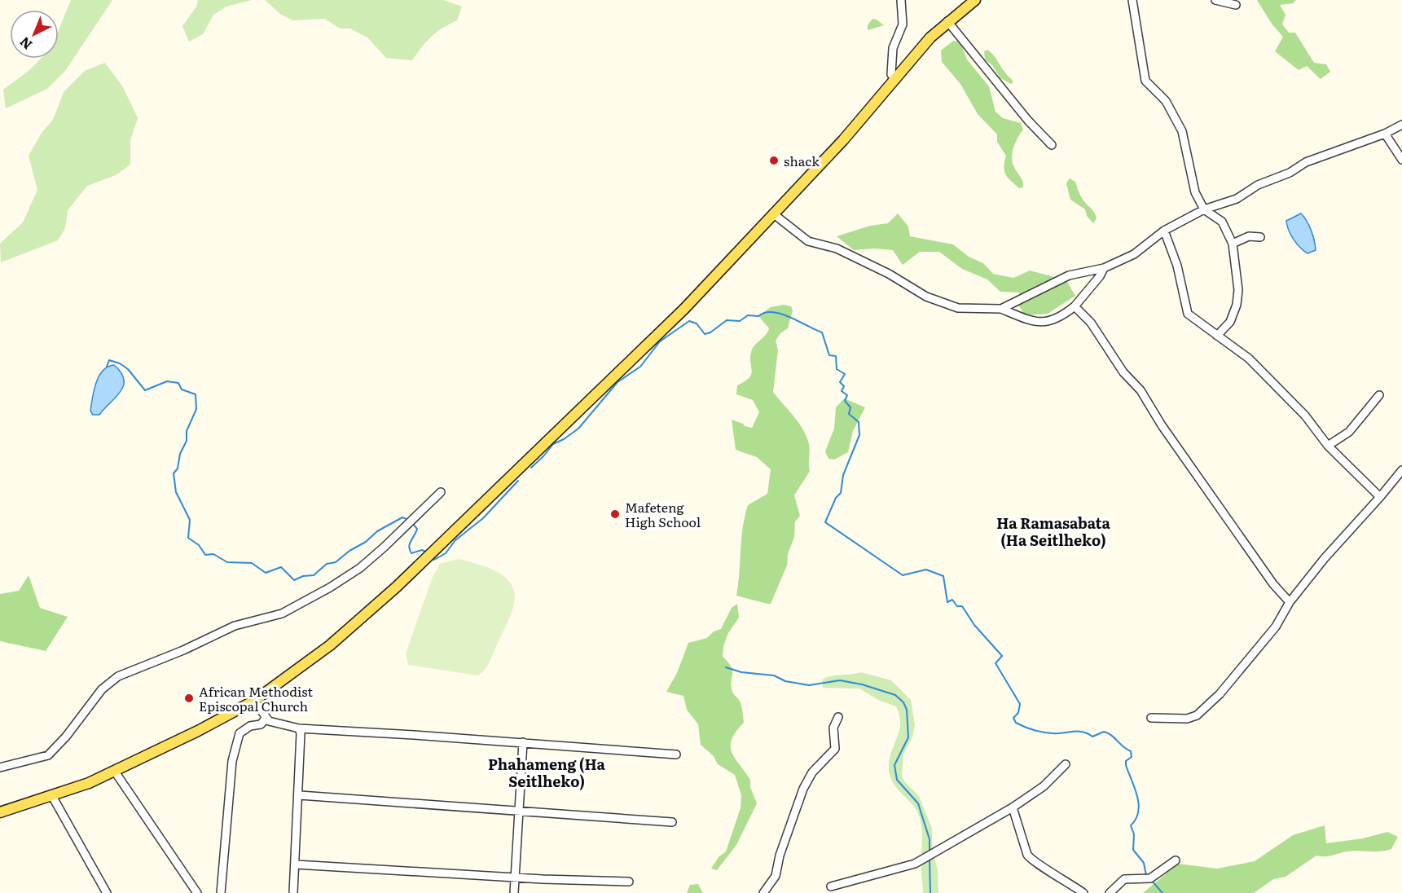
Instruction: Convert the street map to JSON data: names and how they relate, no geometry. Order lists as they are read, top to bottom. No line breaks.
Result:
{"districts":["Ha Ramasabata (Ha Seitlheko)","Phahameng (Ha Seitlheko)"],"places":["shack","Mafeteng High School","African Methodist Episcopal Church"],"north":"bottom left"}
